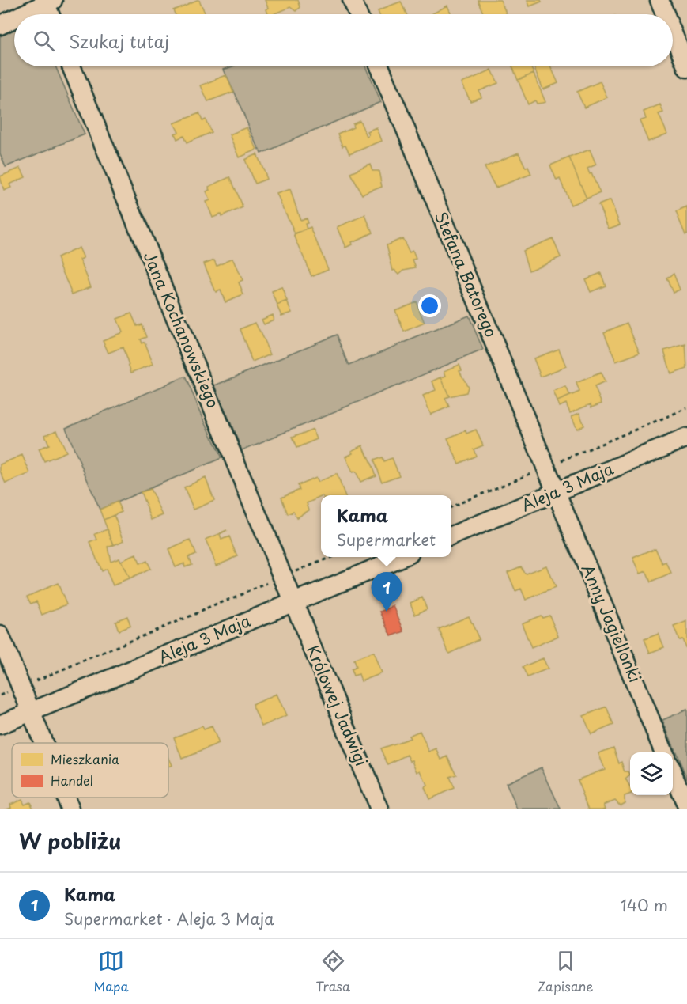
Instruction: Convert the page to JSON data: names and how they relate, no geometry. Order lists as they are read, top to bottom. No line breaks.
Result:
{"streets":{"street":["Stefana Batorego","Jana Kochanowskiego","Aleja 3 Maja","Anny Jagiellonki","Królowej Jadwigi"]},"crossings":[["Stefana Batorego","Aleja 3 Maja"],["Stefana Batorego","Anny Jagiellonki"],["Jana Kochanowskiego","Aleja 3 Maja"],["Jana Kochanowskiego","Królowej Jadwigi"],["Aleja 3 Maja","Anny Jagiellonki"],["Aleja 3 Maja","Królowej Jadwigi"]],"legend":["Mieszkania","Handel"],"page":{"search":"Szukaj tutaj","popup":["Kama","Supermarket"],"pins":"1","heading":"W pobliżu","list":[{"mark":"1","name":"Kama","note":"Supermarket · Aleja 3 Maja","value":"140 m"}],"nav":["Mapa","Trasa","Zapisane"]}}
